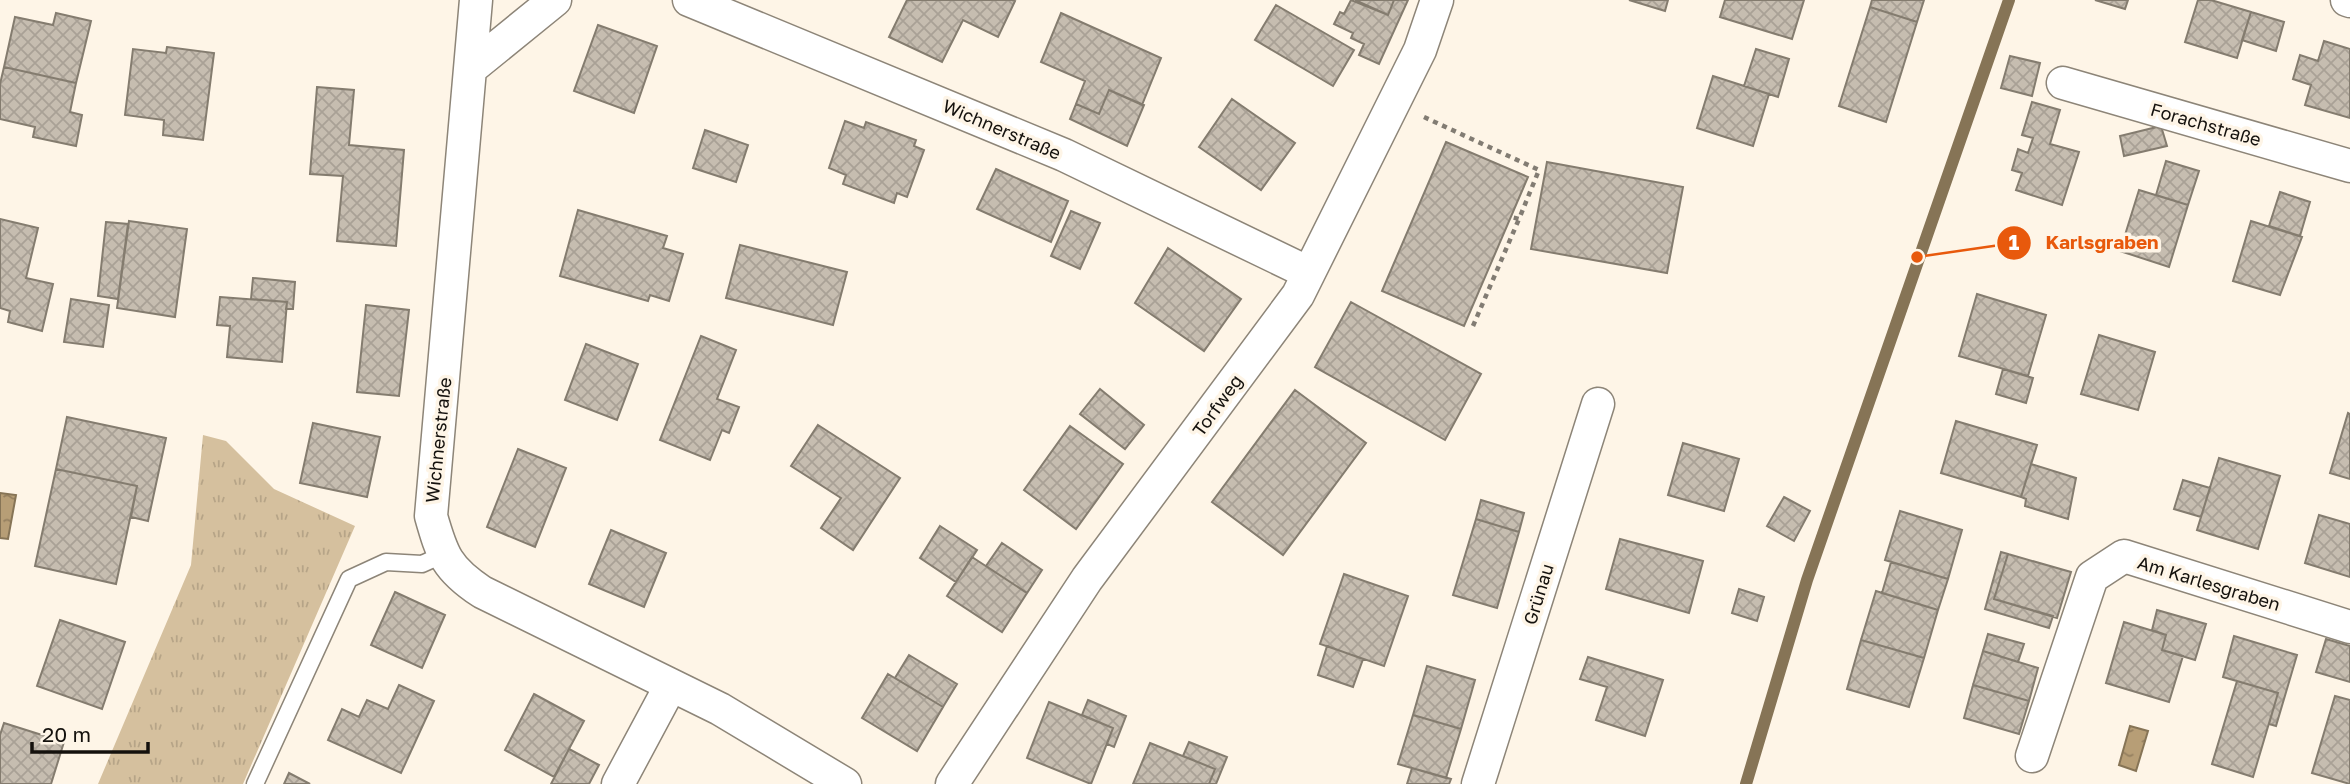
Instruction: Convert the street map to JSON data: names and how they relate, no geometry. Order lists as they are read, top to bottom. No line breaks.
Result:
{"streets":{"street":["Forachstraße","Wichnerstraße","Torfweg","Am Karlesgraben","Grünau"]},"crossings":[["Wichnerstraße","Torfweg"]],"places":["Karlsgraben"],"scale_bar":"20 m"}
